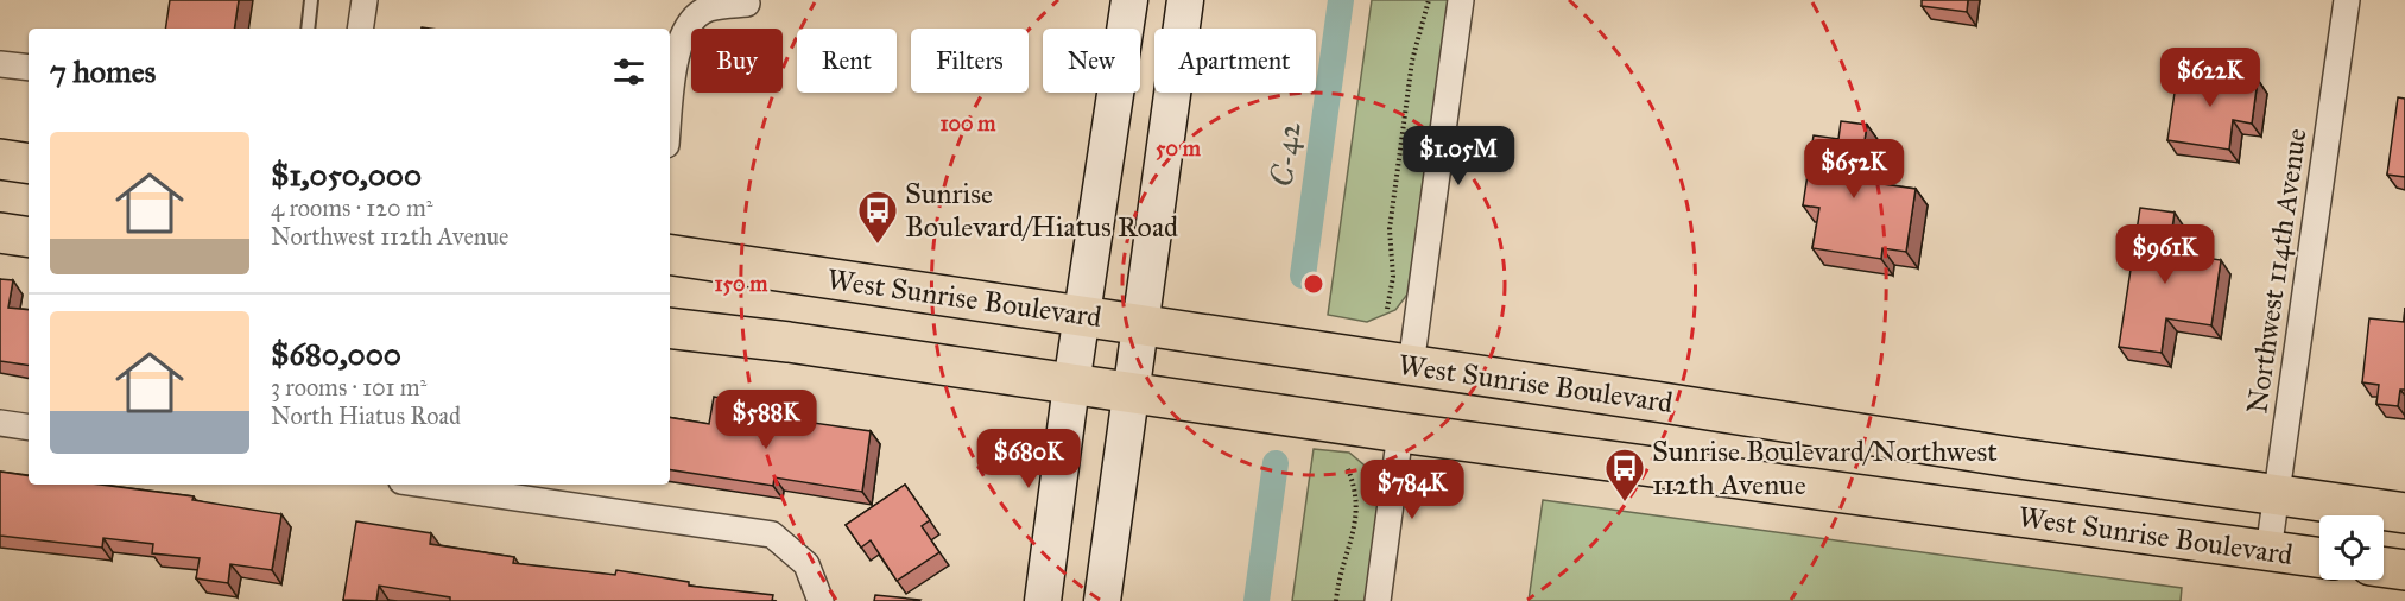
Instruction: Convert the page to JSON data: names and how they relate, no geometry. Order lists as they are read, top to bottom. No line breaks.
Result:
{"streets":{"highway":["West Sunrise Boulevard"],"street":["Northwest 114th Avenue"]},"crossings":[["Northwest 114th Avenue","West Sunrise Boulevard"]],"water":["C-42"],"places":{"bus stop":["Sunrise Boulevard/Hiatus Road","Sunrise Boulevard/Northwest 112th Avenue"]},"page":{"chip":["Buy","Rent","Filters","New","Apartment"],"heading":"7 homes","price":["$622K","$1.05M","$652K","$961K","$588K","$680K","$784K"],"list":[{"name":"$1,050,000","note":"4 rooms · 120 m² · Northwest 112th Avenue"},{"name":"$680,000","note":"3 rooms · 101 m² · North Hiatus Road"}]},"rings":["100 m","50 m","150 m"]}
